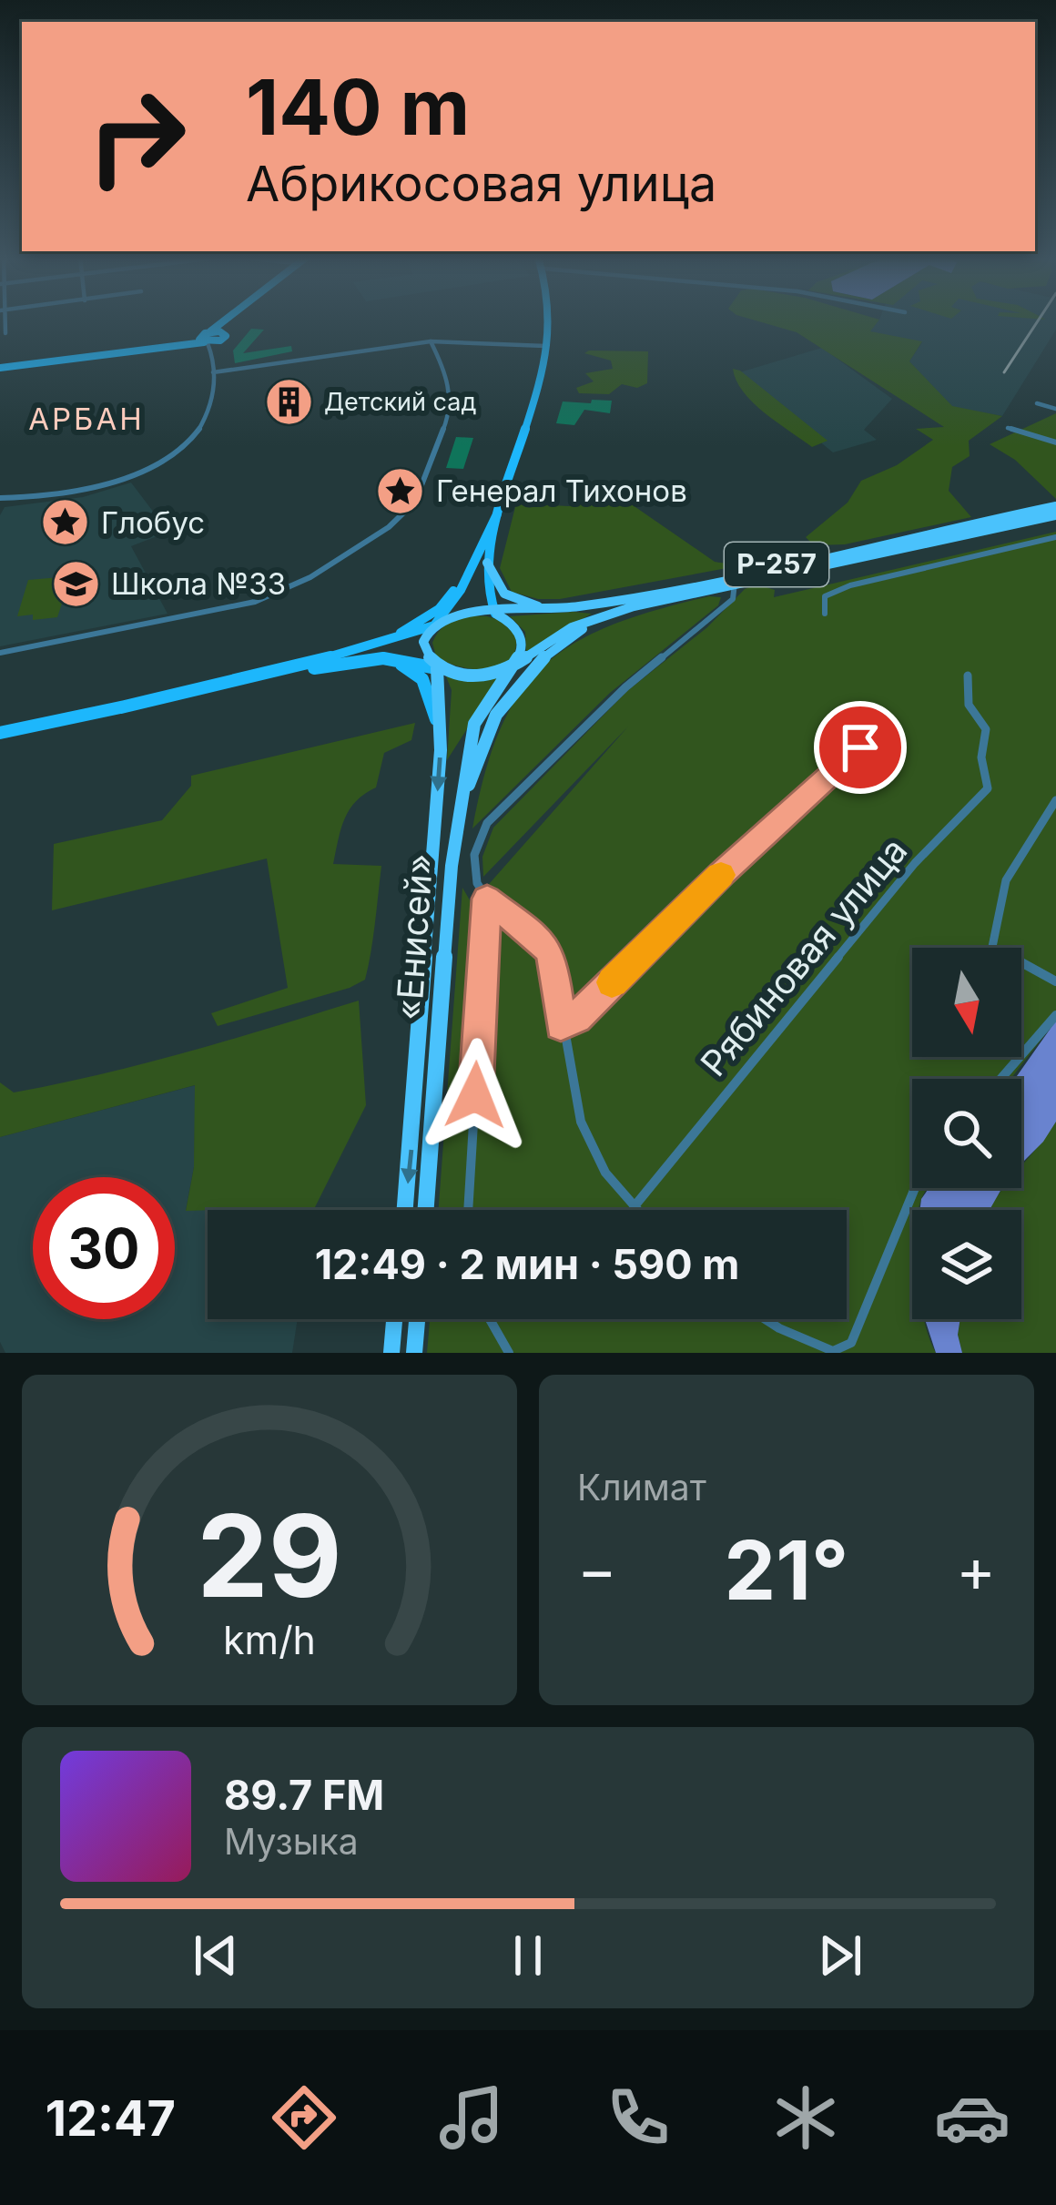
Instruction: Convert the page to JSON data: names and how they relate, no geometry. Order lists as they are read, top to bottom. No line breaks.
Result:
{"streets":{"highway":["Р-257","«Енисей»"],"street":["Рябиновая улица"]},"crossings":[["Р-257","«Енисей»"]],"districts":["АРБАН"],"places":{"building":["Детский сад"],"place":["Генерал Тихонов","Глобус"],"school or university":["Школа №33"]},"north":"bottom","page":{"turn":["140 m","Абрикосовая улица"],"limit":"30","trip":"12:49 · 2 мин · 590 m","tile":"Климат","heat":["−","21°","+"],"song":["89.7 FM","Музыка"],"tabs":"12:47","gauge":["29","km/h"]}}
